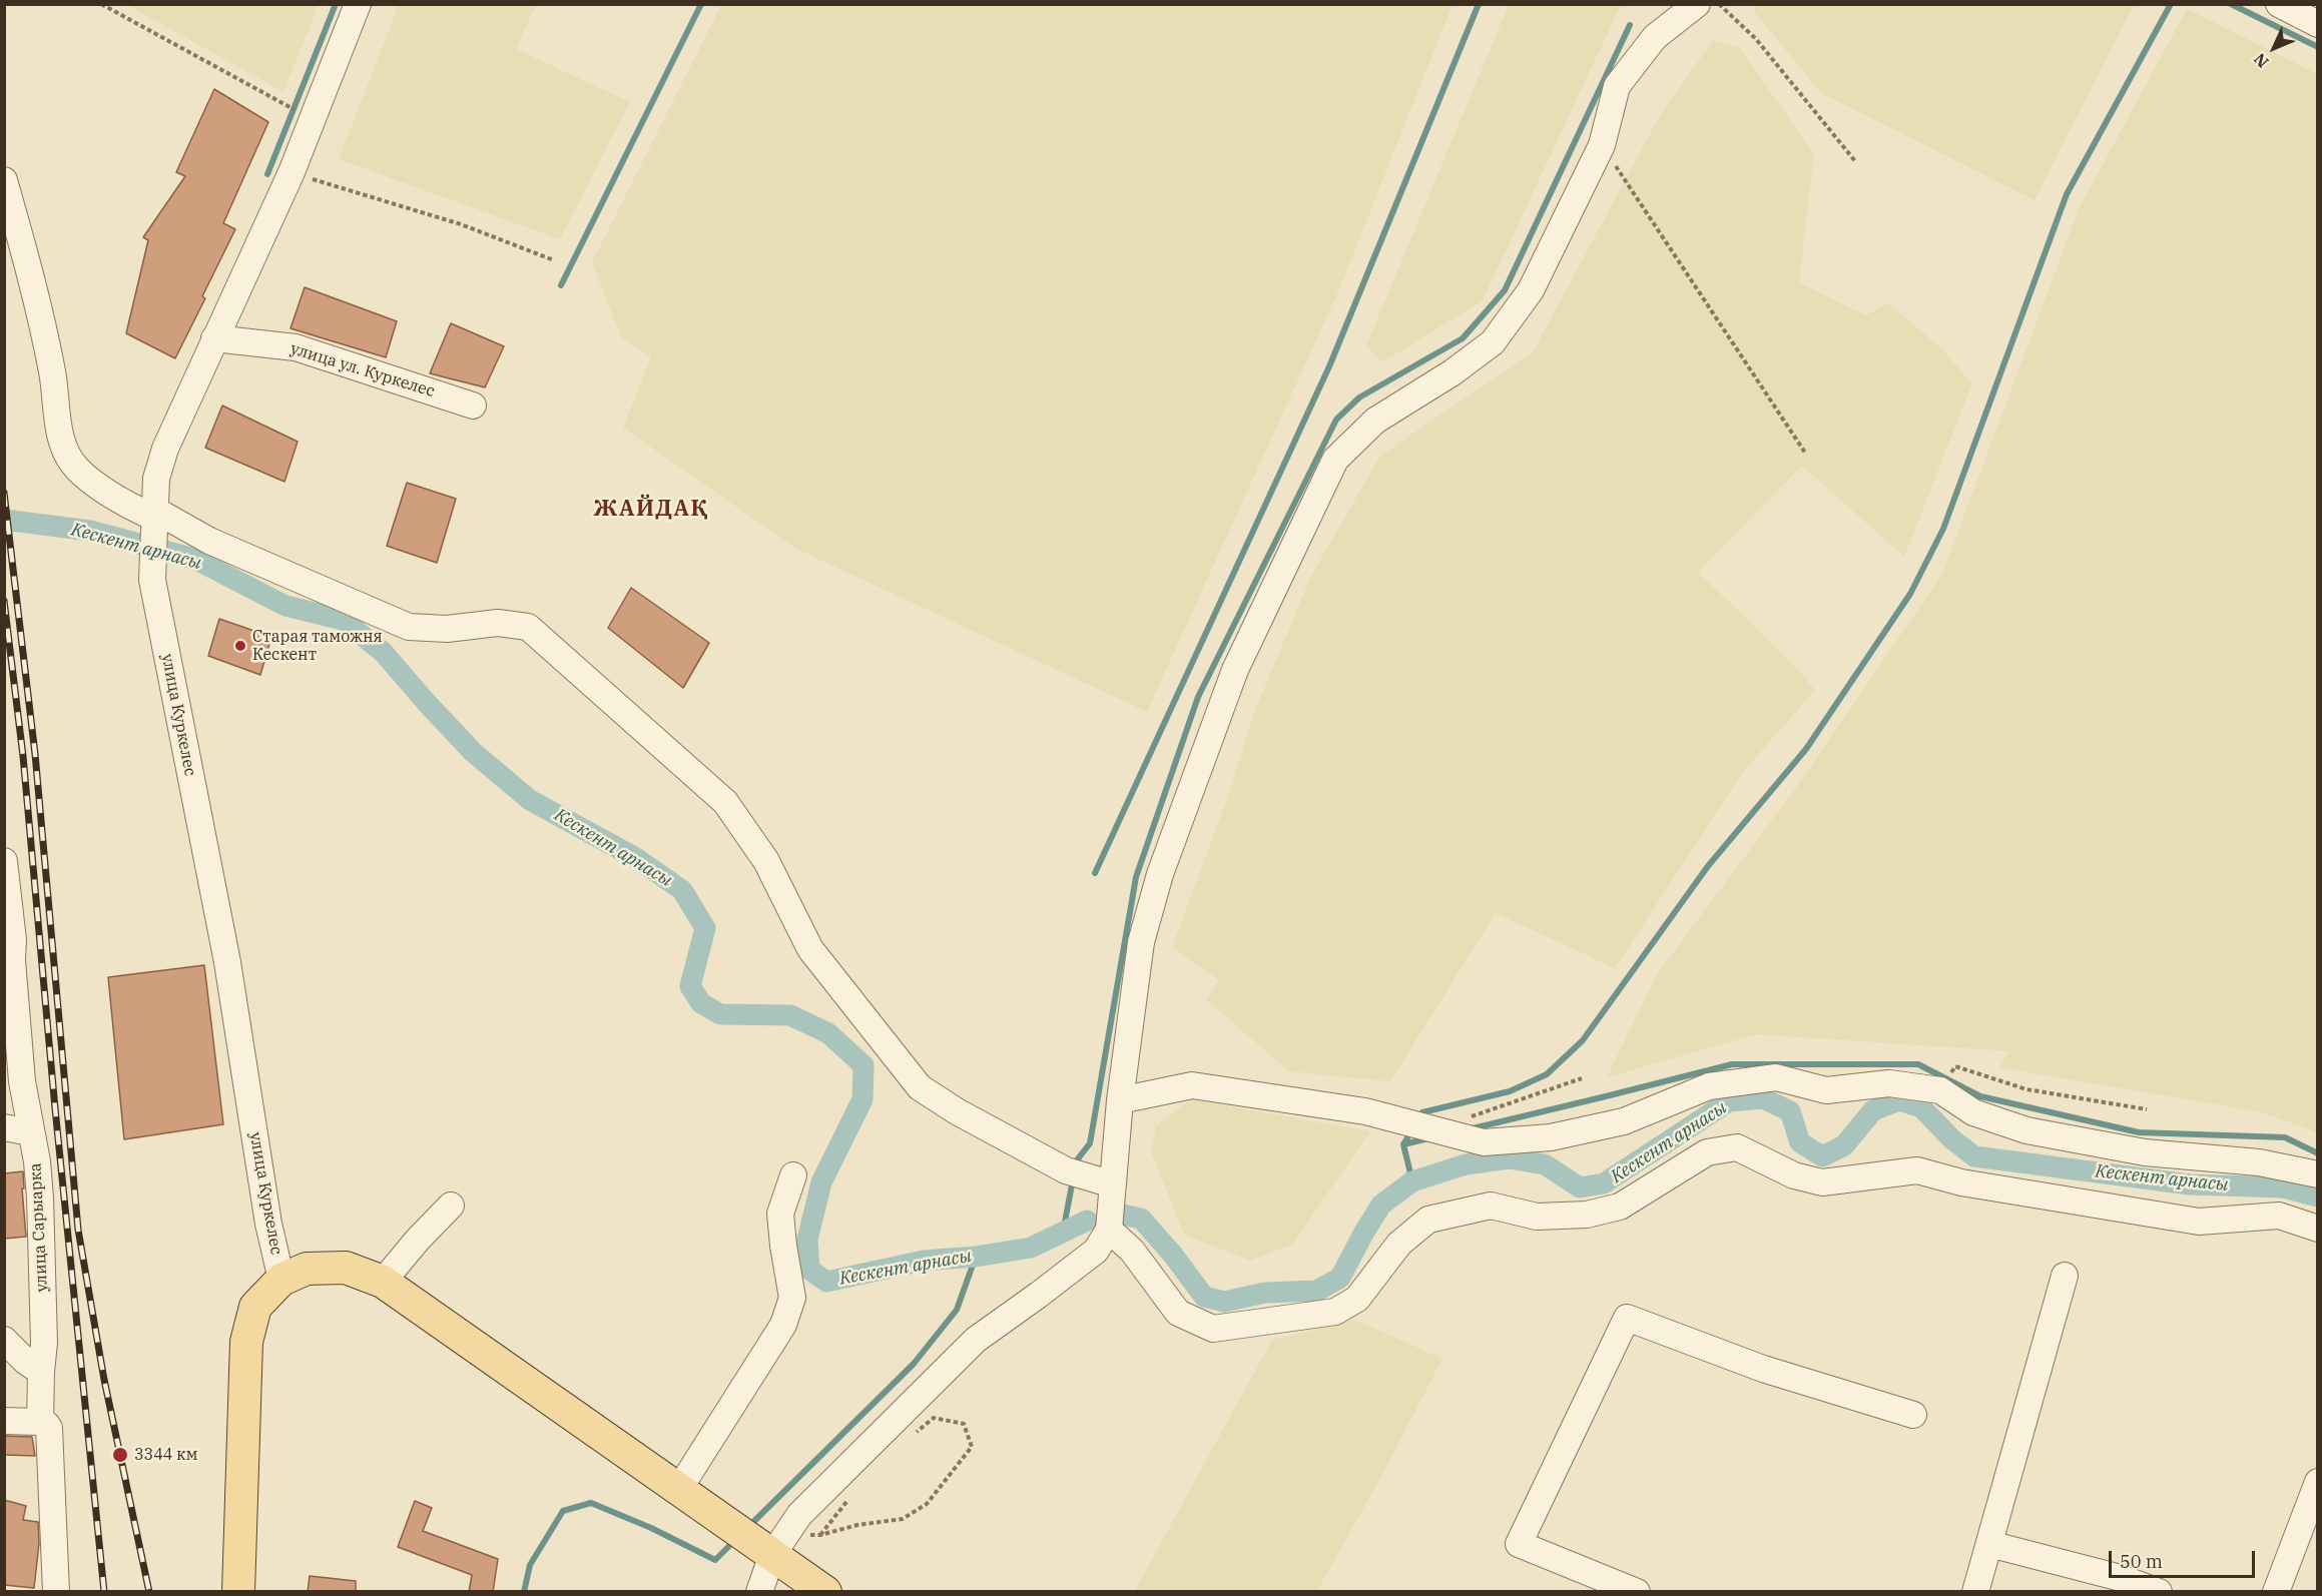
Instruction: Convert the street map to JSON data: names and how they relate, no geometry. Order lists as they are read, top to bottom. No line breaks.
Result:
{"streets":{"street":["улица ул. Куркелес","улица Куркелес","улица Сарыарка"]},"crossings":[["улица ул. Куркелес","улица Куркелес"]],"districts":["ЖАЙДАҚ"],"water":["Кескент арнасы"],"places":["Старая таможня Кескент","3344 км"],"scale_bar":"50 m","north":"bottom left"}
